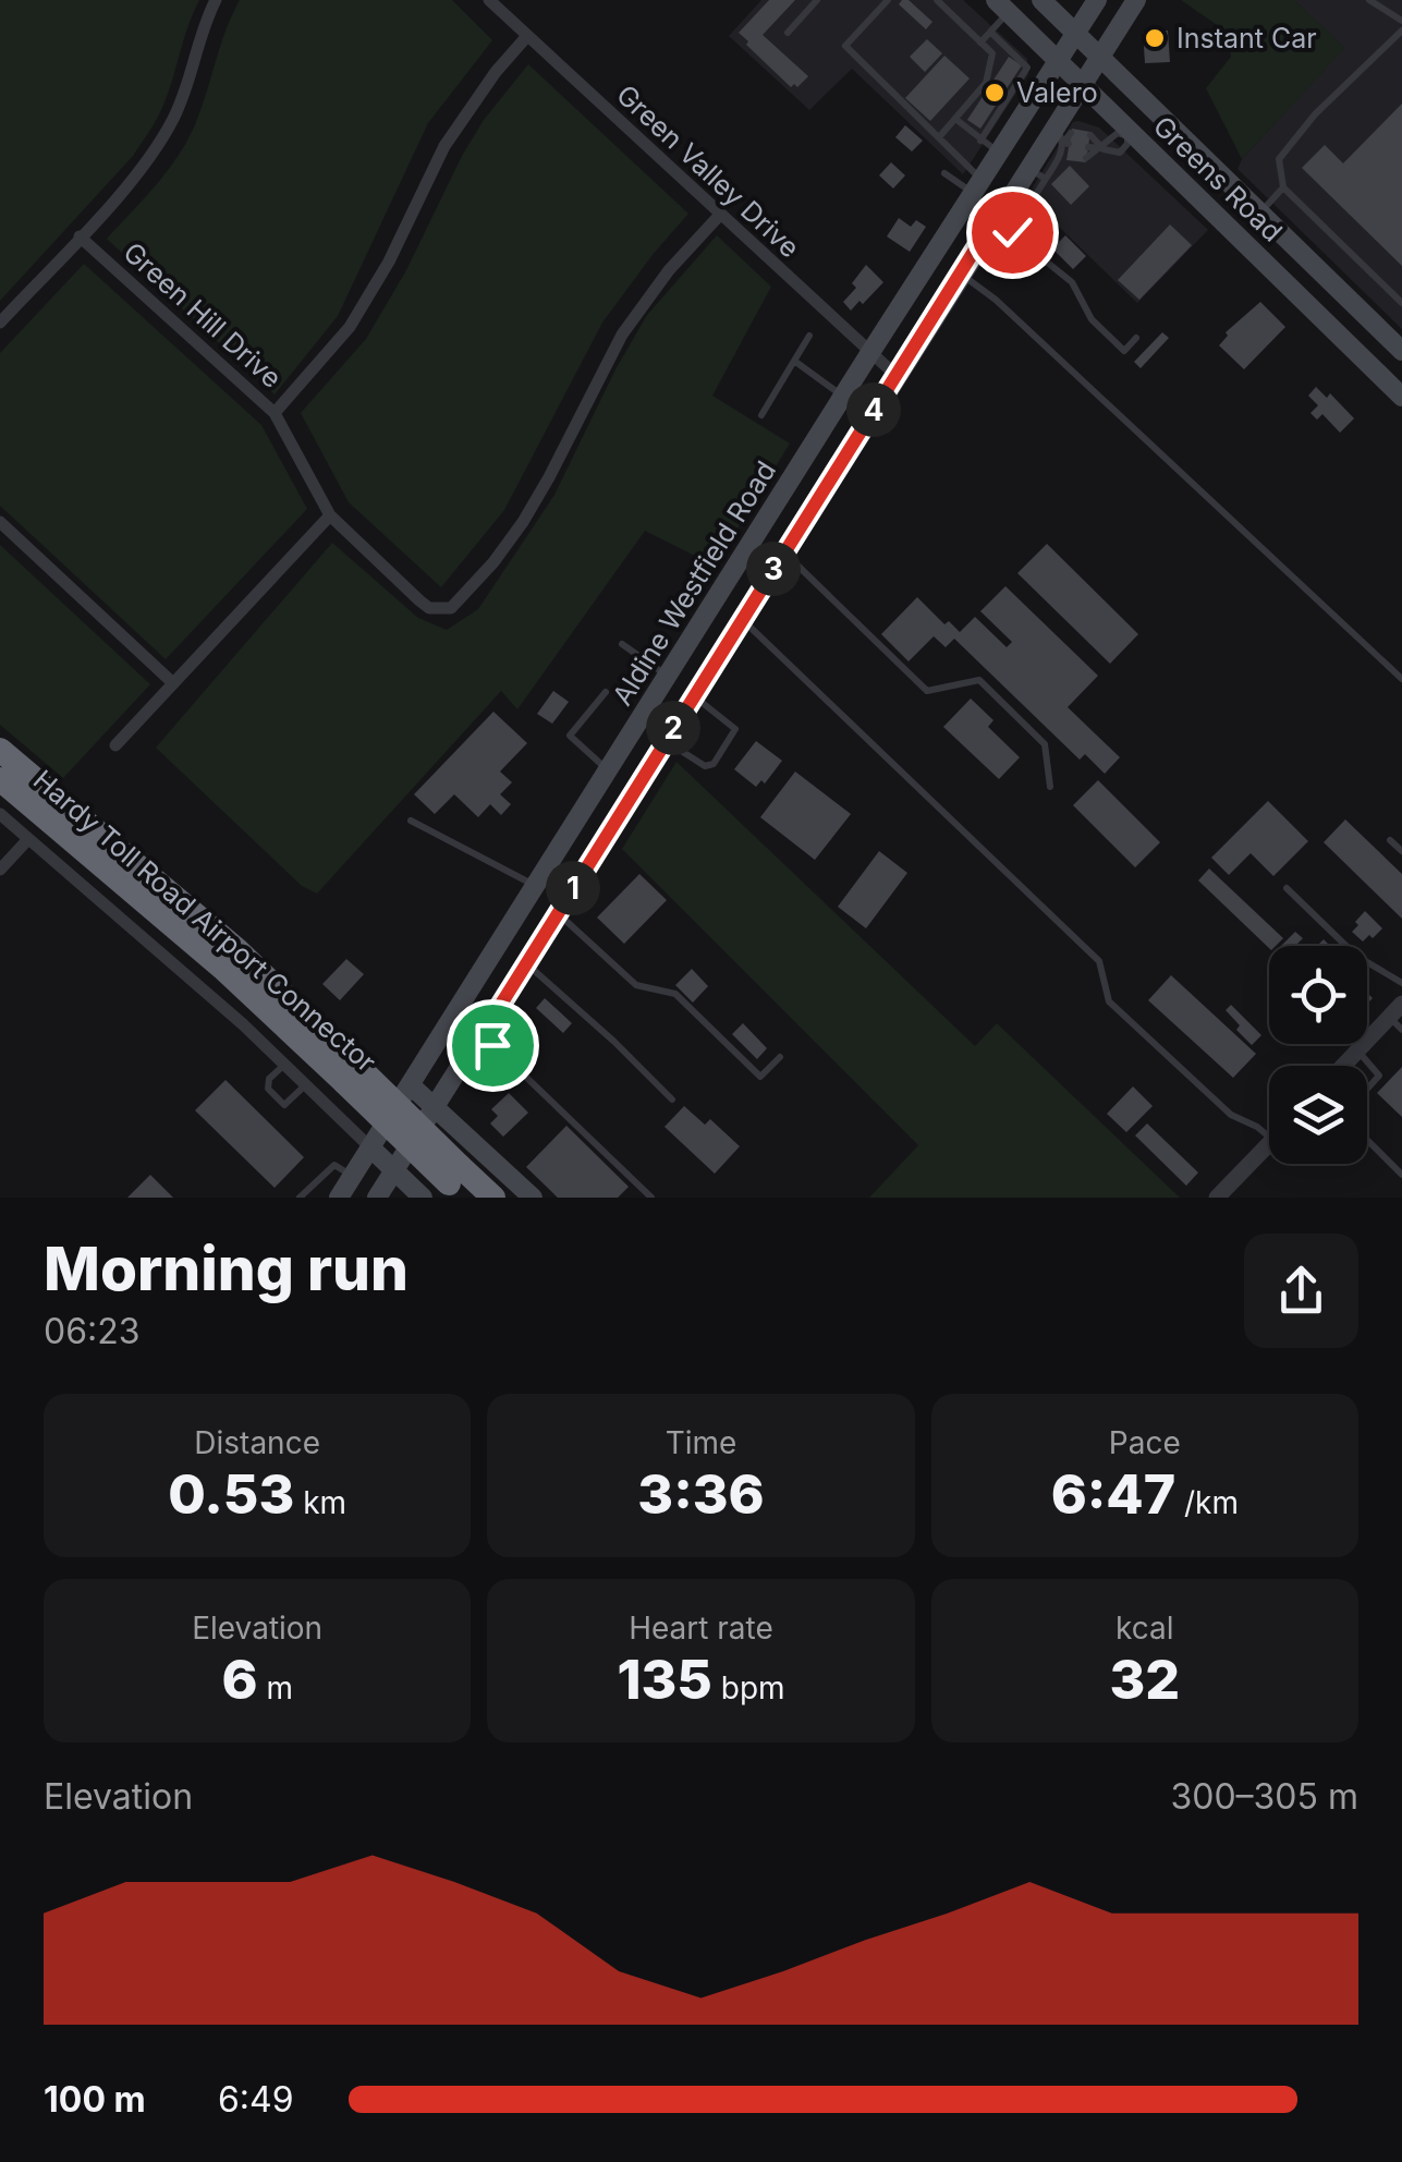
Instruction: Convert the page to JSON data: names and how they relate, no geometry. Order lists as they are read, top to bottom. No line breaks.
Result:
{"streets":{"highway":["Hardy Toll Road Airport Connector"],"main road":["Greens Road","Aldine Westfield Road"],"street":["Green Valley Drive","Green Hill Drive"]},"crossings":[["Green Valley Drive","Green Hill Drive"],["Green Valley Drive","Aldine Westfield Road"],["Greens Road","Aldine Westfield Road"]],"places":["Instant Car","Valero"],"page":{"pins":["4","3","2","1"],"heading":["Morning run","06:23"],"stats":[["Distance","0.53 km"],["Time","3:36"],["Pace","6:47 /km"],["Elevation","6 m"],["Heart rate","135 bpm"],["kcal","32"]],"chart":["Elevation","300–305 m"],"list":[{"name":"100 m","note":"6:49"}]}}
